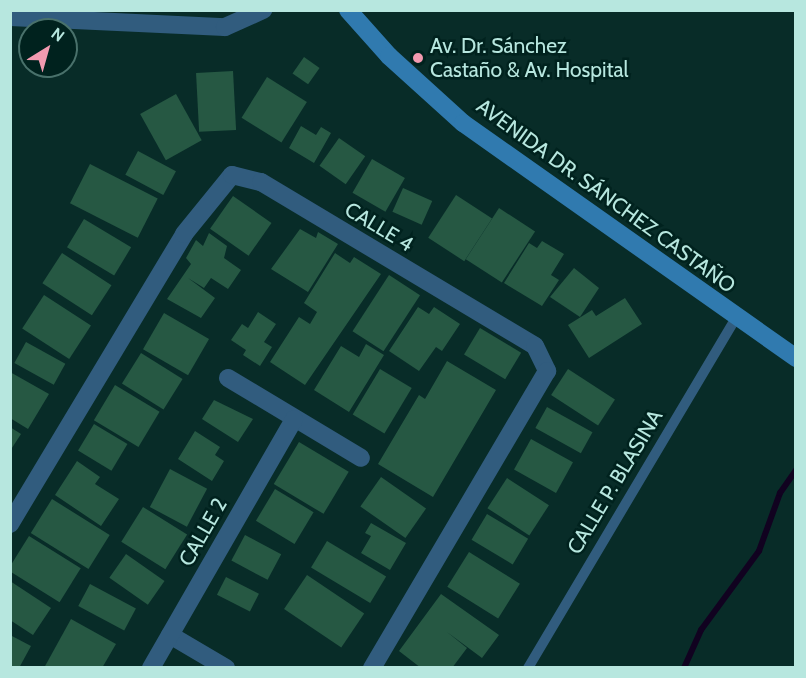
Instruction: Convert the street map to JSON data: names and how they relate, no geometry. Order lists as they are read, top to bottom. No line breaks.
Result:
{"streets":{"street":["AVENIDA DR. SÁNCHEZ CASTAÑO","CALLE 4","CALLE 2"],"lane":["CALLE P. BLASINA"]},"crossings":[["AVENIDA DR. SÁNCHEZ CASTAÑO","CALLE P. BLASINA"]],"places":["Av. Dr. Sánchez Castaño & Av. Hospital"],"north":"top right"}
